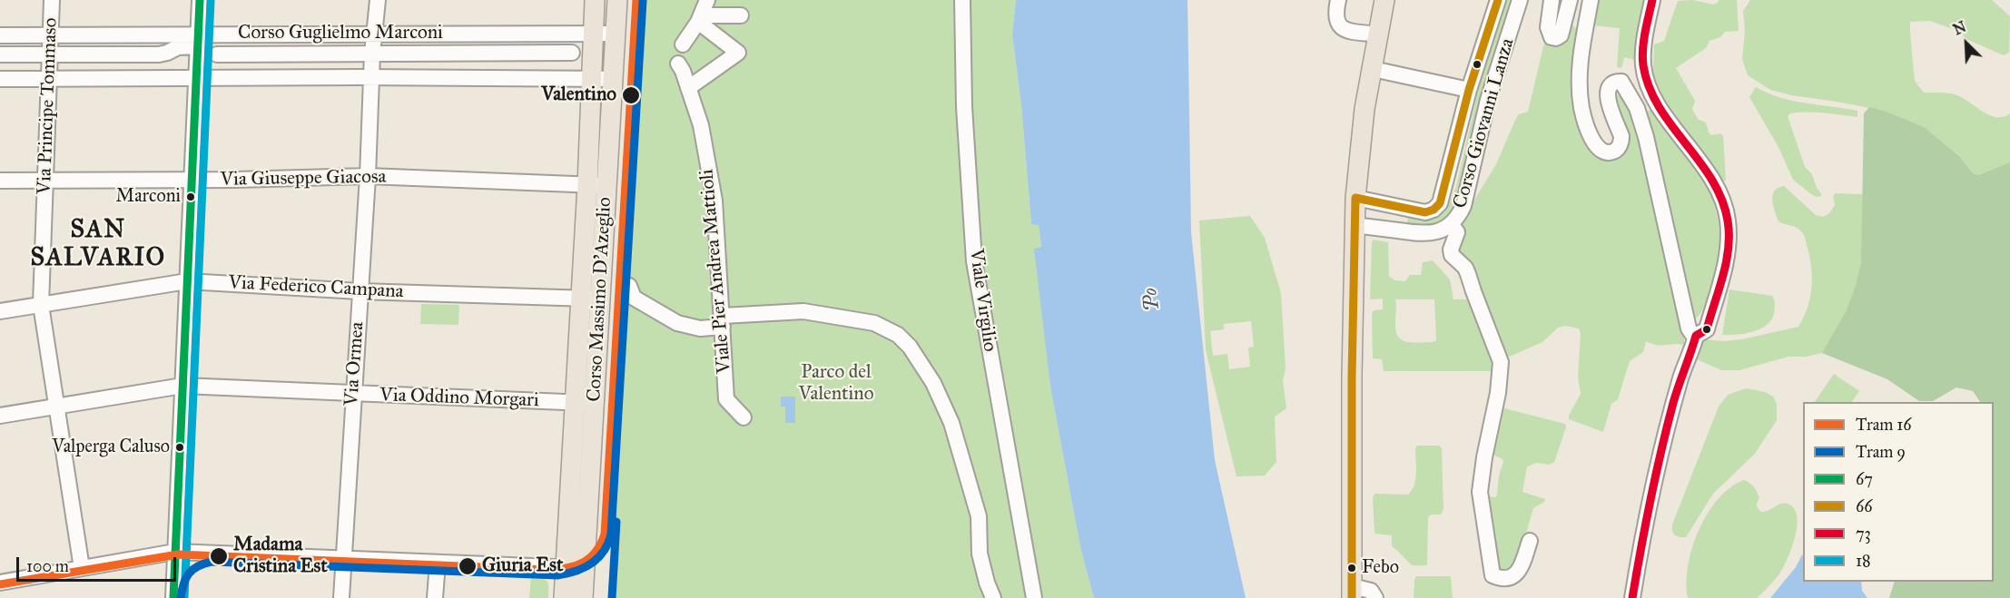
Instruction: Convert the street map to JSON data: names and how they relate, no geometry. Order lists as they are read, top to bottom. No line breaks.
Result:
{"streets":{"main road":["Corso Massimo D'Azeglio"],"street":["Corso Guglielmo Marconi","Via Principe Tommaso","Corso Giovanni Lanza","Via Giuseppe Giacosa","Viale Pier Andrea Mattioli","Via Federico Campana","Viale Virgilio","Via Ormea","Via Oddino Morgari"]},"crossings":[["Corso Guglielmo Marconi","Via Principe Tommaso"],["Corso Guglielmo Marconi","Corso Massimo D'Azeglio"],["Corso Guglielmo Marconi","Via Ormea"],["Via Principe Tommaso","Via Giuseppe Giacosa"],["Via Principe Tommaso","Via Federico Campana"],["Via Principe Tommaso","Via Oddino Morgari"],["Via Giuseppe Giacosa","Corso Massimo D'Azeglio"],["Via Giuseppe Giacosa","Via Ormea"],["Via Federico Campana","Corso Massimo D'Azeglio"],["Via Federico Campana","Via Ormea"],["Corso Massimo D'Azeglio","Via Oddino Morgari"],["Via Ormea","Via Oddino Morgari"]],"districts":["SAN SALVARIO"],"water":["Po"],"parks":["Parco del Valentino"],"places":["Valentino","Marconi","Valperga Caluso","Madama Cristina Est","Giuria Est","Febo"],"lines":["tram line 16","transit line 67","transit line 66","transit line 73","tram line 9","transit line 18"],"legend":["Tram 16","Tram 9","67","66","73","18"],"scale_bar":"100 m","north":"top left"}
